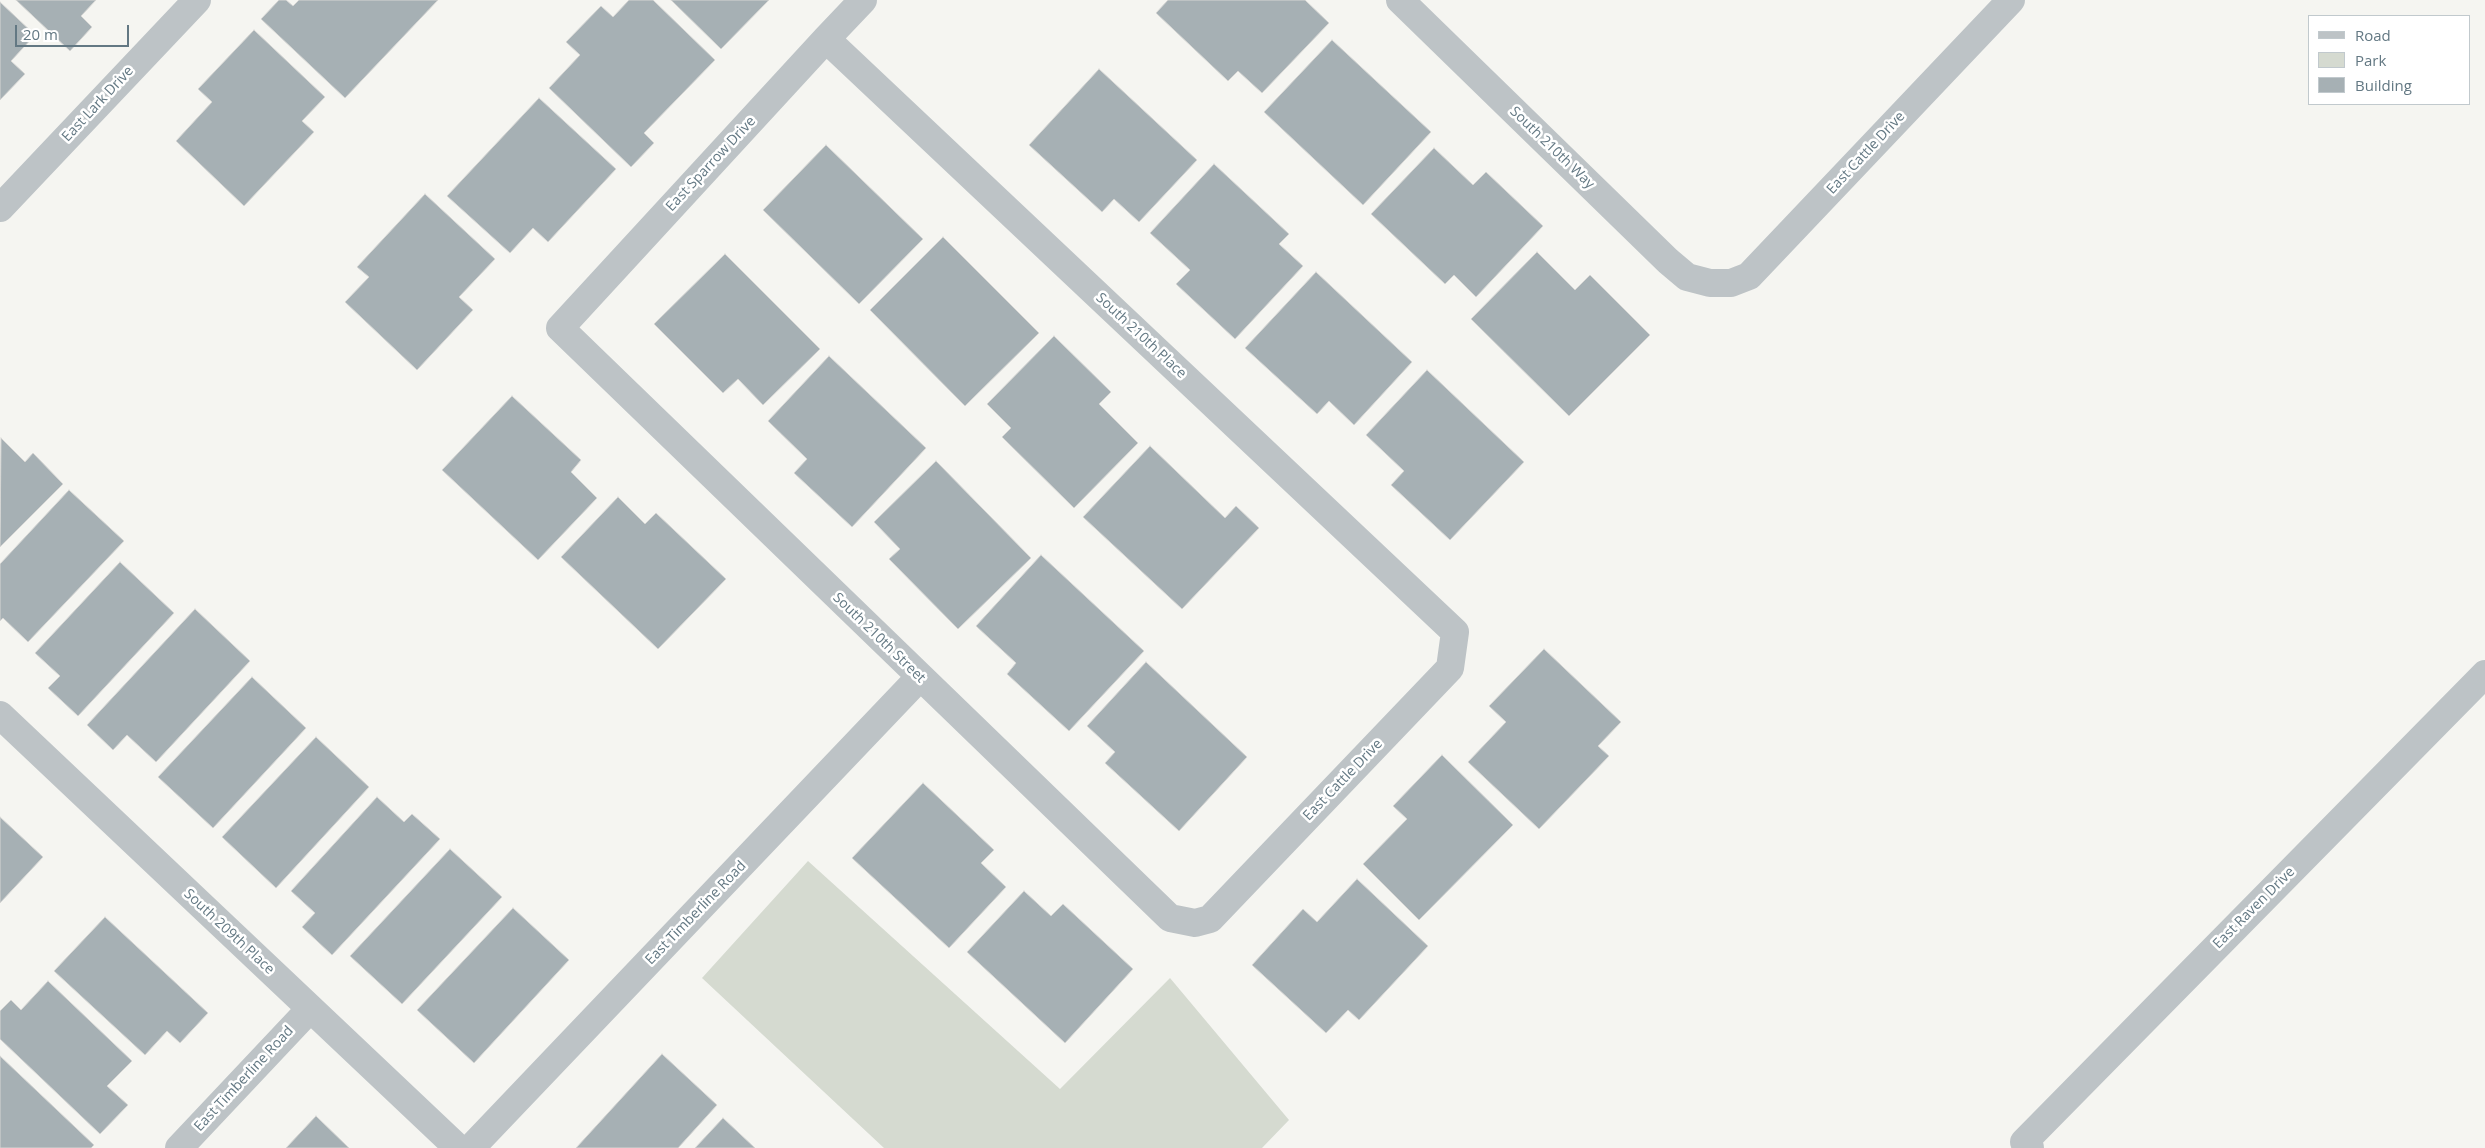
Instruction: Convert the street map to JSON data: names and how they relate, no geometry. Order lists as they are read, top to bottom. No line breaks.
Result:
{"streets":{"street":["East Lark Drive","South 210th Way","East Cattle Drive","East Sparrow Drive","South 210th Place","South 210th Street","East Raven Drive","East Timberline Road","South 209th Place"]},"crossings":[["South 210th Way","East Cattle Drive"],["East Cattle Drive","South 210th Place"],["East Cattle Drive","South 210th Street"],["East Sparrow Drive","South 210th Place"],["East Sparrow Drive","South 210th Street"],["South 210th Street","East Timberline Road"],["East Timberline Road","South 209th Place"]],"legend":["Road","Park","Building"],"scale_bar":"20 m"}
